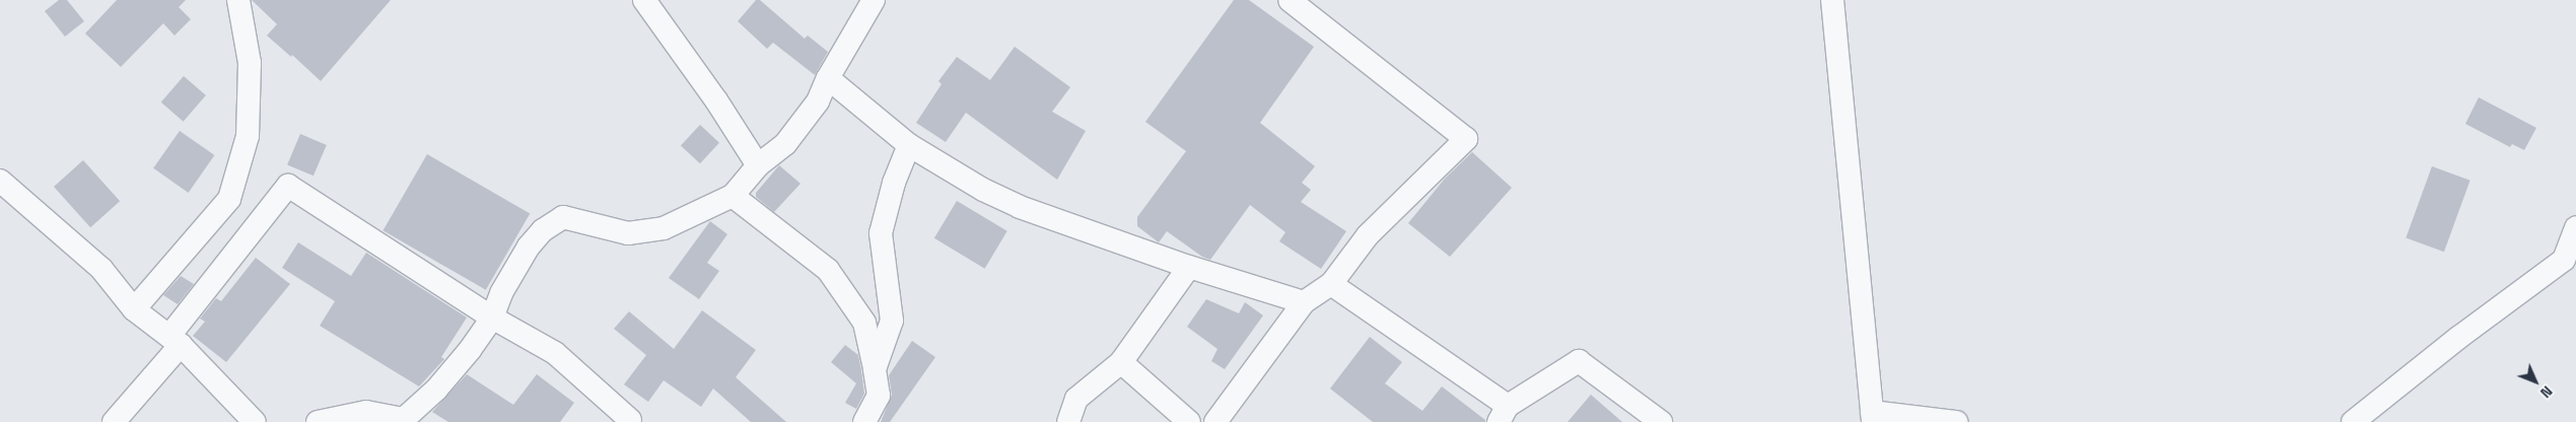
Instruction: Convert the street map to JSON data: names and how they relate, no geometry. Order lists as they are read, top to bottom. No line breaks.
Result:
{"north":"bottom right"}
